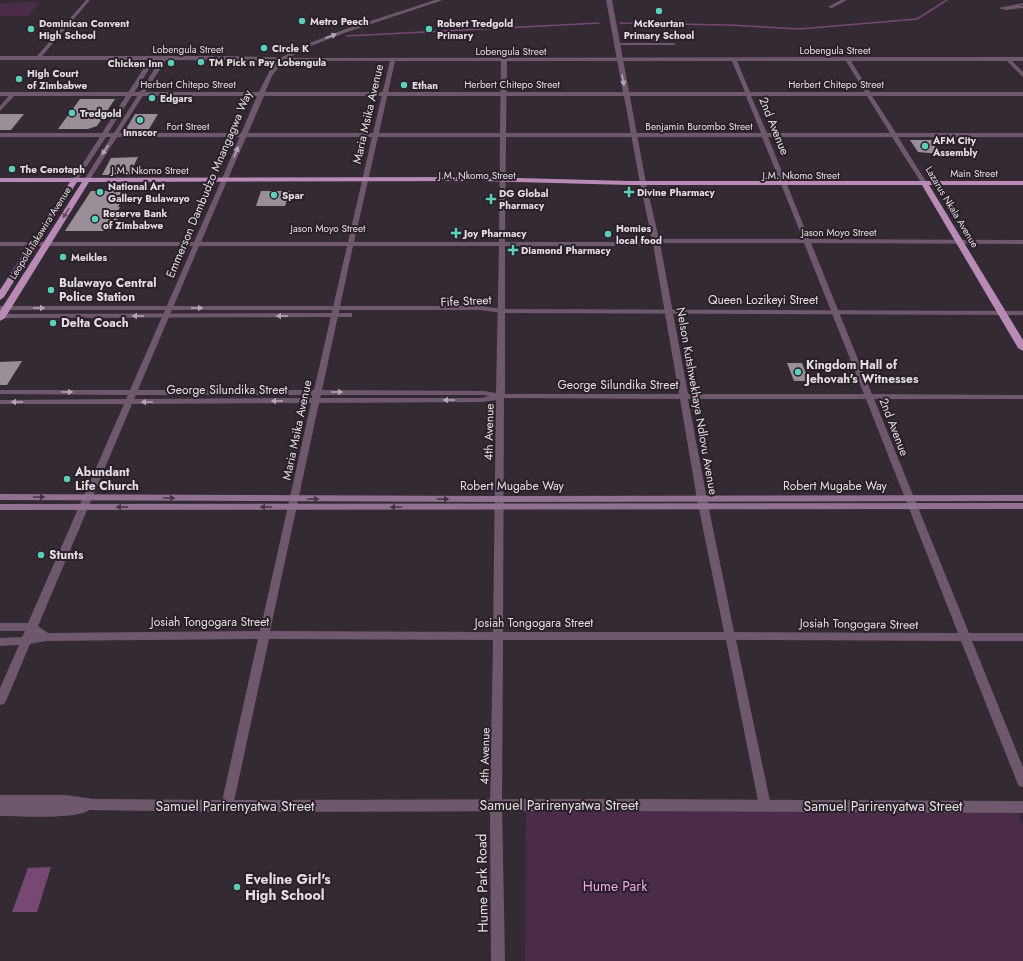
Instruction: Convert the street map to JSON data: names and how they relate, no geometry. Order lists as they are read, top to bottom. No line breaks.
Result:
{"streets":{"highway":["J.M. Nkomo Street","Main Street","Lazarus Nkala Avenue","Leopold Takawira Avenue"],"main road":["Robert Mugabe Way"],"street":["Lobengula Street","Herbert Chitepo Street","Maria Msika Avenue","Fort Street","Benjamin Burombo Street","2nd Avenue","Emmerson Dambudzo Mnangagwa Way","Jason Moyo Street","Queen Lozikeyi Street","Fife Street","George Silundika Street","Nelson Kutshwekhaya Ndlovu Avenue","4th Avenue","Josiah Tongogara Street","Samuel Parirenyatwa Street","Hume Park Road"]},"crossings":[["Lobengula Street","Maria Msika Avenue"],["Lobengula Street","2nd Avenue"],["Lobengula Street","Emmerson Dambudzo Mnangagwa Way"],["Lobengula Street","Lazarus Nkala Avenue"],["Lobengula Street","Leopold Takawira Avenue"],["Lobengula Street","Nelson Kutshwekhaya Ndlovu Avenue"],["Lobengula Street","4th Avenue"],["Herbert Chitepo Street","Maria Msika Avenue"],["Herbert Chitepo Street","2nd Avenue"],["Herbert Chitepo Street","Emmerson Dambudzo Mnangagwa Way"],["Herbert Chitepo Street","Lazarus Nkala Avenue"],["Herbert Chitepo Street","Leopold Takawira Avenue"],["Herbert Chitepo Street","Nelson Kutshwekhaya Ndlovu Avenue"],["Herbert Chitepo Street","4th Avenue"],["Maria Msika Avenue","Fort Street"],["Maria Msika Avenue","Benjamin Burombo Street"],["Maria Msika Avenue","J.M. Nkomo Street"],["Maria Msika Avenue","Jason Moyo Street"],["Maria Msika Avenue","Fife Street"],["Maria Msika Avenue","George Silundika Street"],["Maria Msika Avenue","Robert Mugabe Way"],["Maria Msika Avenue","Josiah Tongogara Street"],["Maria Msika Avenue","Samuel Parirenyatwa Street"],["Fort Street","Benjamin Burombo Street"],["Fort Street","Emmerson Dambudzo Mnangagwa Way"],["Fort Street","Leopold Takawira Avenue"],["Benjamin Burombo Street","2nd Avenue"],["Benjamin Burombo Street","Lazarus Nkala Avenue"],["Benjamin Burombo Street","Nelson Kutshwekhaya Ndlovu Avenue"],["Benjamin Burombo Street","4th Avenue"],["2nd Avenue","J.M. Nkomo Street"],["2nd Avenue","Jason Moyo Street"],["2nd Avenue","Queen Lozikeyi Street"],["2nd Avenue","George Silundika Street"],["2nd Avenue","Robert Mugabe Way"],["2nd Avenue","Josiah Tongogara Street"],["J.M. Nkomo Street","Main Street"],["J.M. Nkomo Street","Emmerson Dambudzo Mnangagwa Way"],["J.M. Nkomo Street","Lazarus Nkala Avenue"],["J.M. Nkomo Street","Leopold Takawira Avenue"],["J.M. Nkomo Street","Nelson Kutshwekhaya Ndlovu Avenue"],["J.M. Nkomo Street","4th Avenue"],["Emmerson Dambudzo Mnangagwa Way","Jason Moyo Street"],["Emmerson Dambudzo Mnangagwa Way","Fife Street"],["Emmerson Dambudzo Mnangagwa Way","George Silundika Street"],["Emmerson Dambudzo Mnangagwa Way","Robert Mugabe Way"],["Emmerson Dambudzo Mnangagwa Way","Josiah Tongogara Street"],["Lazarus Nkala Avenue","Jason Moyo Street"],["Lazarus Nkala Avenue","Queen Lozikeyi Street"],["Jason Moyo Street","Leopold Takawira Avenue"],["Jason Moyo Street","Nelson Kutshwekhaya Ndlovu Avenue"],["Jason Moyo Street","4th Avenue"],["Leopold Takawira Avenue","Fife Street"],["Queen Lozikeyi Street","Fife Street"],["Queen Lozikeyi Street","Nelson Kutshwekhaya Ndlovu Avenue"],["Queen Lozikeyi Street","4th Avenue"],["Fife Street","4th Avenue"],["George Silundika Street","Nelson Kutshwekhaya Ndlovu Avenue"],["George Silundika Street","4th Avenue"],["Nelson Kutshwekhaya Ndlovu Avenue","Robert Mugabe Way"],["Nelson Kutshwekhaya Ndlovu Avenue","Josiah Tongogara Street"],["Nelson Kutshwekhaya Ndlovu Avenue","Samuel Parirenyatwa Street"],["4th Avenue","Robert Mugabe Way"],["4th Avenue","Josiah Tongogara Street"],["4th Avenue","Samuel Parirenyatwa Street"],["4th Avenue","Hume Park Road"],["Samuel Parirenyatwa Street","Hume Park Road"]],"parks":["Hume Park"],"places":{"other":["McKeurtan Primary School","Metro Peech","Dominican Convent High School","Robert Tredgold Primary","Circle K","TM Pick n Pay Lobengula","Chicken Inn","High Court of Zimbabwe","Ethan","Edgars","Tredgold","Innscor","AFM City Assembly","The Cenotaph","National Art Gallery Bulawayo","Spar","Reserve Bank of Zimbabwe","Homies local food","Meikles","Bulawayo Central Police Station","Delta Coach","Kingdom Hall of Jehovah's Witnesses","Abundant Life Church","Stunts","Eveline Girl's High School"],"health":["Divine Pharmacy","DG Global Pharmacy","Joy Pharmacy","Diamond Pharmacy"]}}
